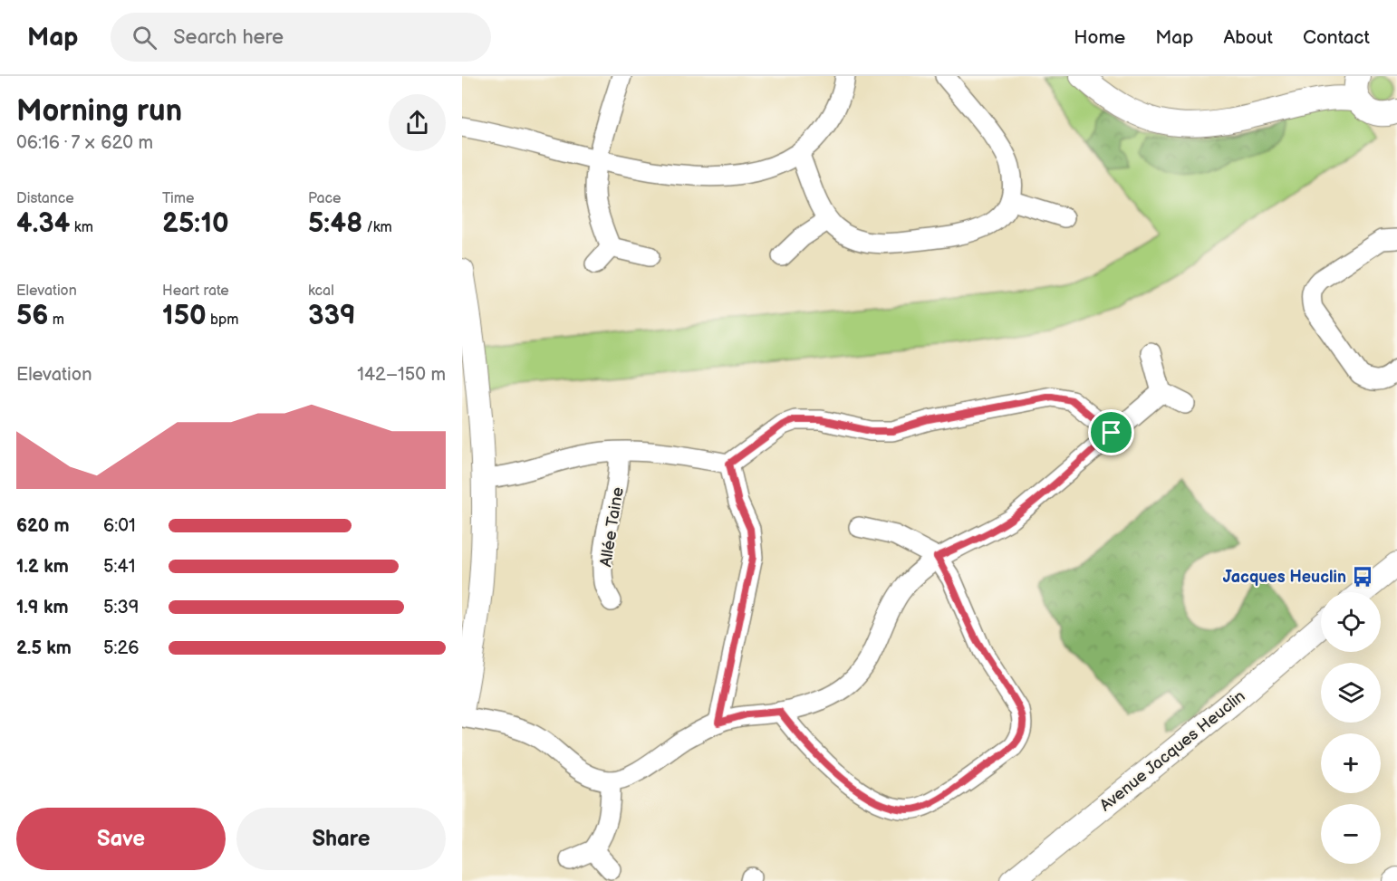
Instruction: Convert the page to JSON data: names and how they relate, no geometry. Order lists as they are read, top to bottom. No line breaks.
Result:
{"streets":{"street":["Allée Taine","Avenue Jacques Heuclin"]},"places":{"bus stop":["Jacques Heuclin"]},"page":{"header":"Map","search":"Search here","nav":["Home","Map","About","Contact"],"heading":["Morning run","06:16 · 7 × 620 m"],"stats":[["Distance","4.34 km"],["Time","25:10"],["Pace","5:48 /km"],["Elevation","56 m"],["Heart rate","150 bpm"],["kcal","339"]],"chart":["Elevation","142–150 m"],"list":[{"name":"620 m","note":"6:01"},{"name":"1.2 km","note":"5:41"},{"name":"1.9 km","note":"5:39"},{"name":"2.5 km","note":"5:26"}],"map_buttons":["+","−"],"buttons":["Save","Share"]}}
